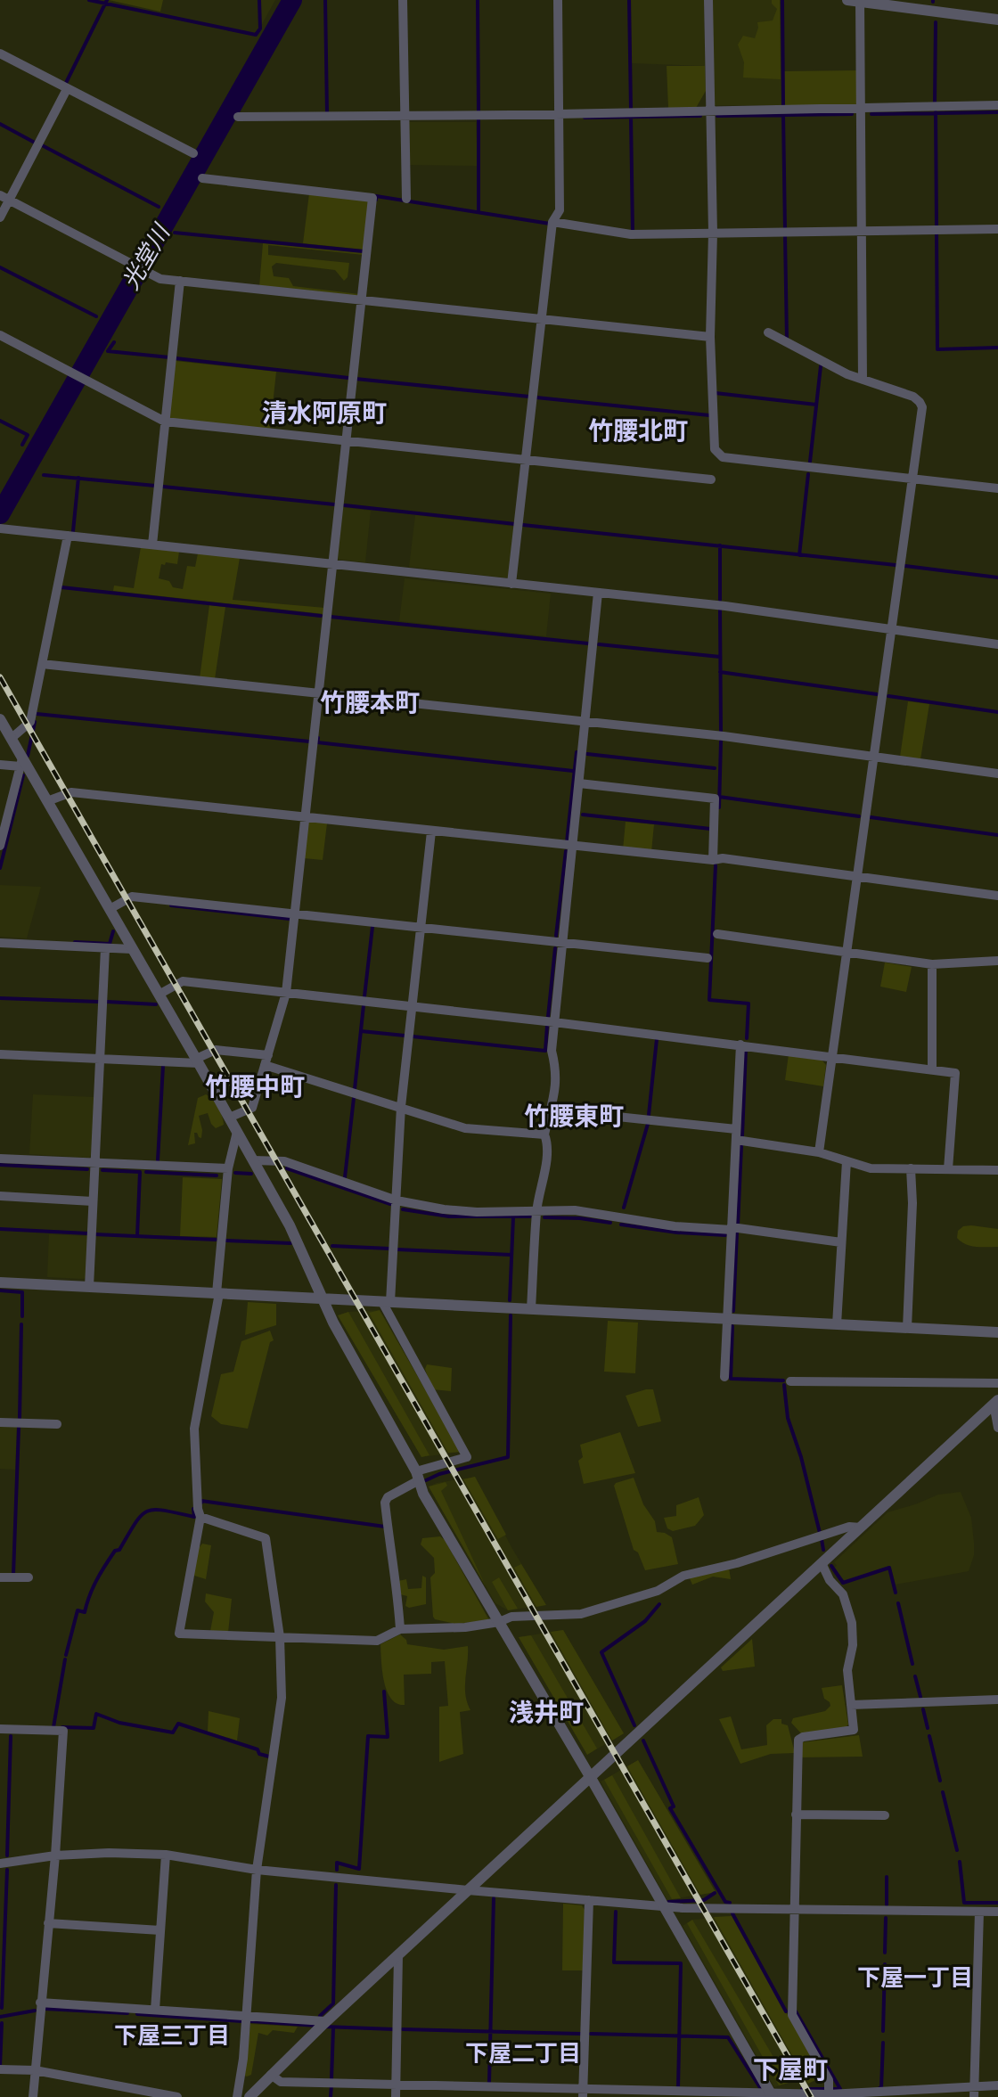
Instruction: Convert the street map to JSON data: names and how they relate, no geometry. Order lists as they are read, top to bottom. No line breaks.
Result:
{"districts":["清水阿原町","竹腰北町","竹腰本町","竹腰中町","竹腰東町","浅井町","下屋一丁目","下屋三丁目","下屋二丁目","下屋町"],"water":["光堂川"]}
